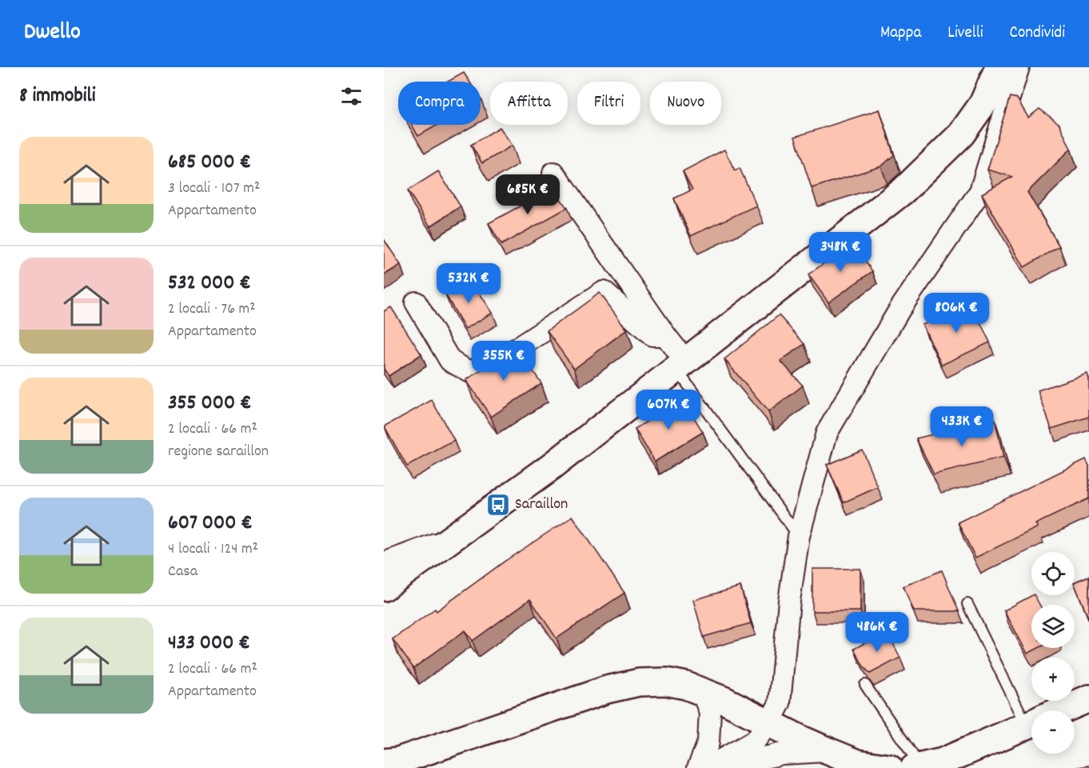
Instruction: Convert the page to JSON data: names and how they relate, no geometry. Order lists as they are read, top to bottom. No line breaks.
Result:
{"places":{"bus stop":["Saraillon"]},"page":{"header":"Dwello","nav":["Mappa","Livelli","Condividi"],"heading":"8 immobili","chip":["Compra","Affitta","Filtri","Nuovo"],"list":[{"name":"685 000 €","note":"3 locali · 107 m² · Appartamento"},{"name":"532 000 €","note":"2 locali · 76 m² · Appartamento"},{"name":"355 000 €","note":"2 locali · 66 m² · regione saraillon"},{"name":"607 000 €","note":"4 locali · 124 m² · Casa"},{"name":"433 000 €","note":"2 locali · 66 m² · Appartamento"}],"price":["685K €","348K €","532K €","806K €","355K €","607K €","433K €","486K €"],"map_buttons":["+","−"]}}
